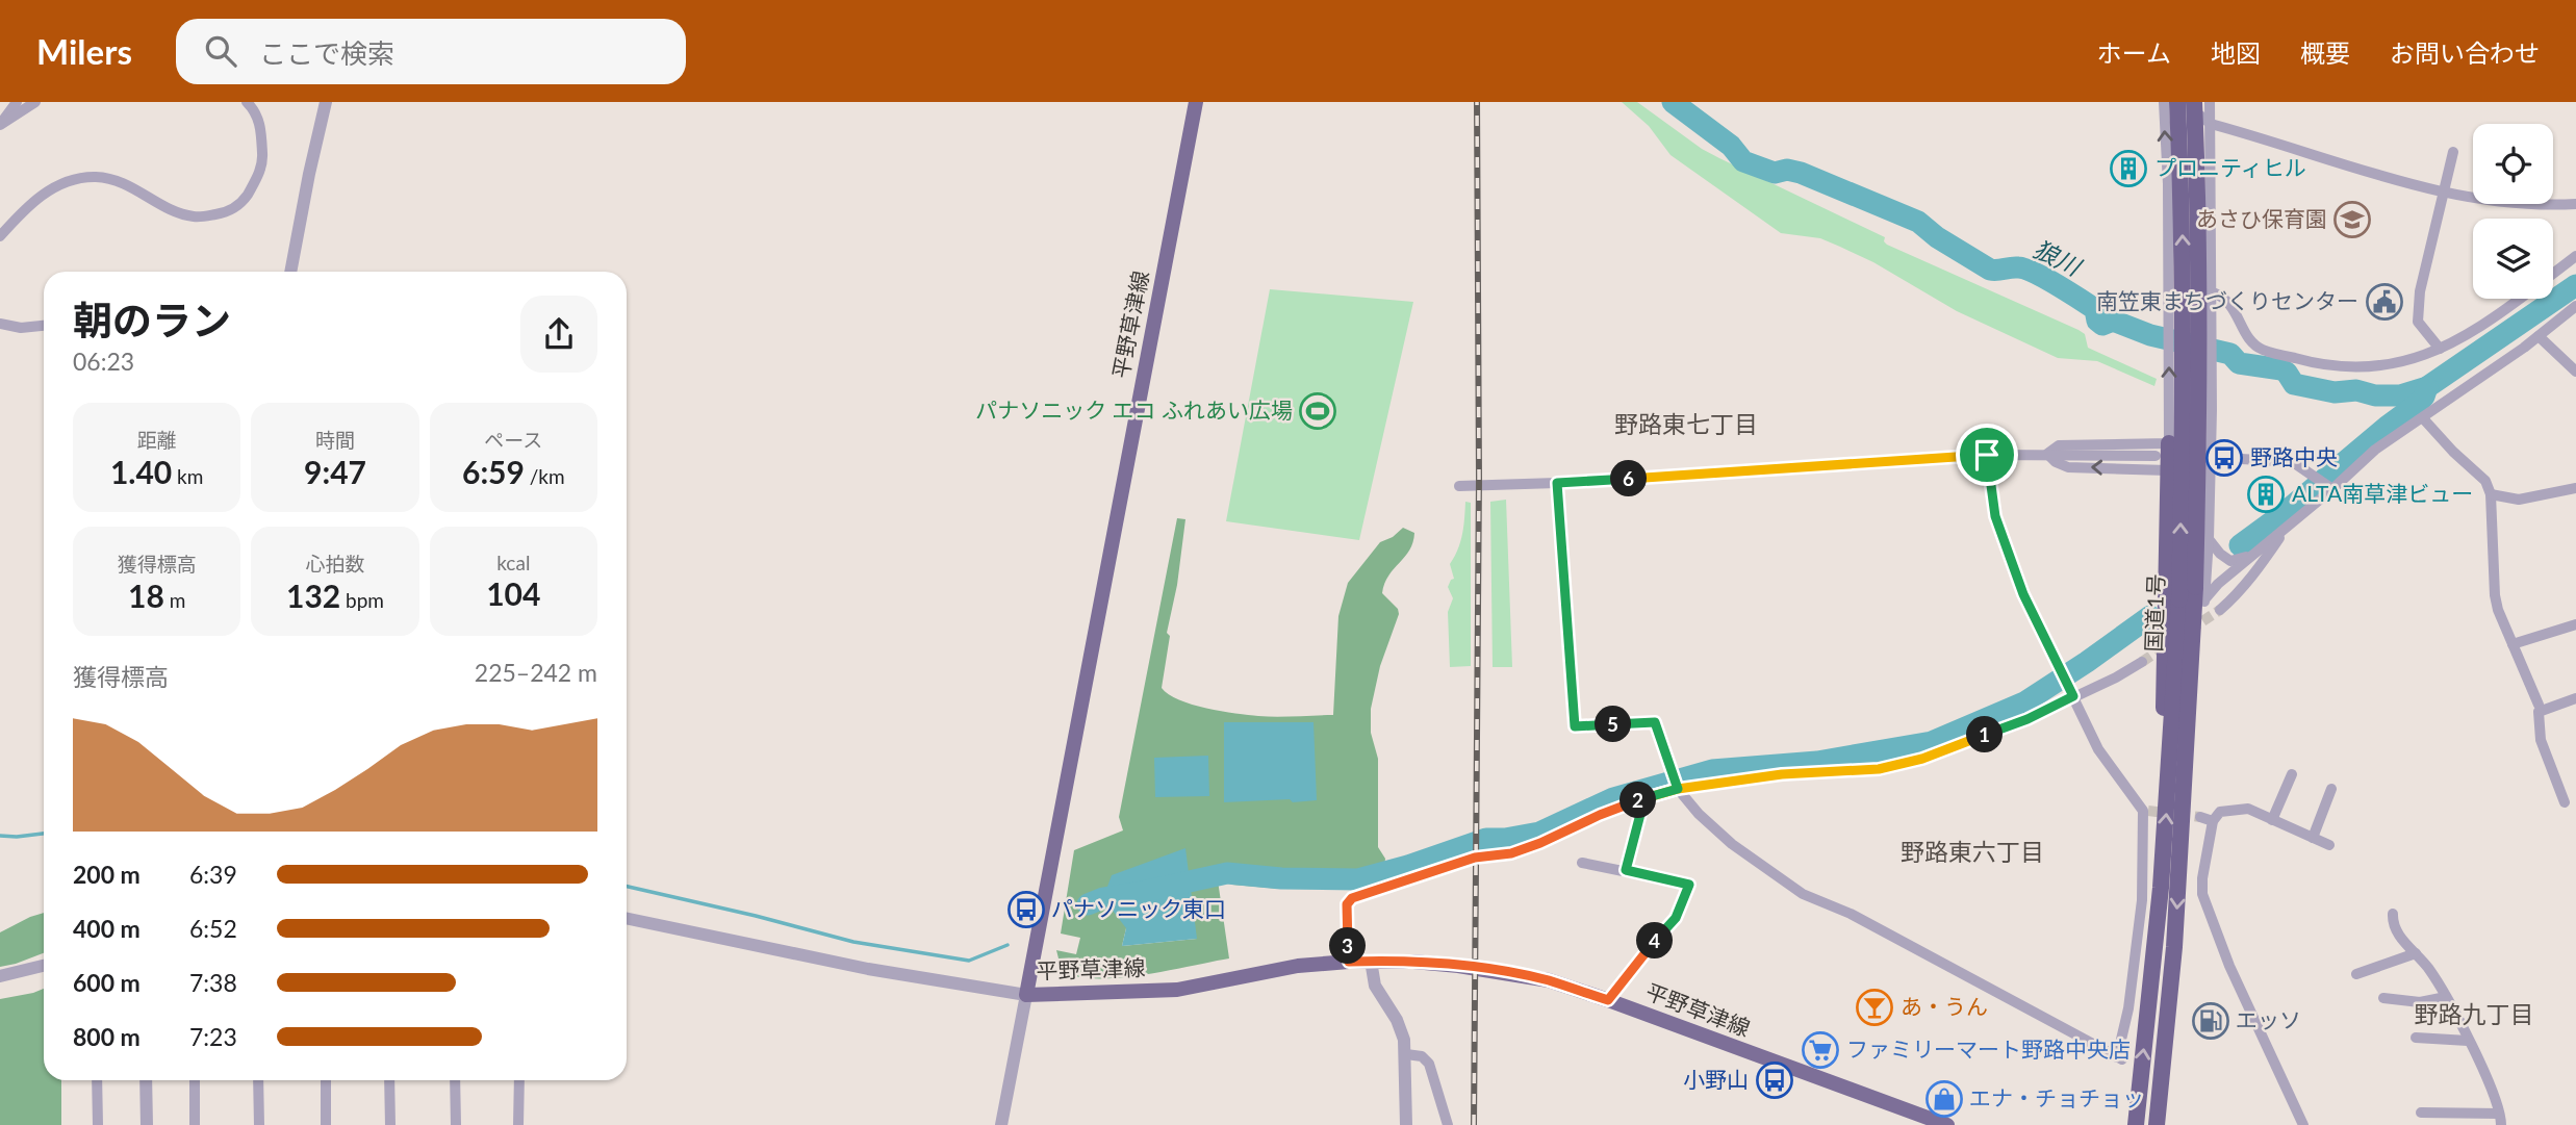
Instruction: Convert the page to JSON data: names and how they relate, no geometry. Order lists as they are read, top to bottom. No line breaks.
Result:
{"streets":{"highway":["国道1号"],"main road":["平野草津線"]},"districts":["野路東七丁目","野路東六丁目","野路九丁目"],"water":["狼川"],"places":{"building":["プロニティヒル","ALTA南草津ビュー"],"school or university":["あさひ保育園"],"public building":["南笠東まちづくりセンター"],"sports":["パナソニック エコ ふれあい広場"],"bus stop":["野路中央","パナソニック東口","小野山"],"bar":["あ・うん"],"fuel station":["エッソ"],"supermarket":["ファミリーマート野路中央店"],"shop":["エナ・チョチョッ"]},"page":{"header":"Milers","search":"ここで検索","nav":["ホーム","地図","概要","お問い合わせ"],"heading":["朝のラン","06:23"],"stats":[["距離","1.40 km"],["時間","9:47"],["ペース","6:59 /km"],["獲得標高","18 m"],["心拍数","132 bpm"],["kcal","104"]],"pins":["6","5","1","2","4","3"],"chart":["獲得標高","225–242 m"],"list":[{"name":"200 m","note":"6:39"},{"name":"400 m","note":"6:52"},{"name":"600 m","note":"7:38"},{"name":"800 m","note":"7:23"}]}}
